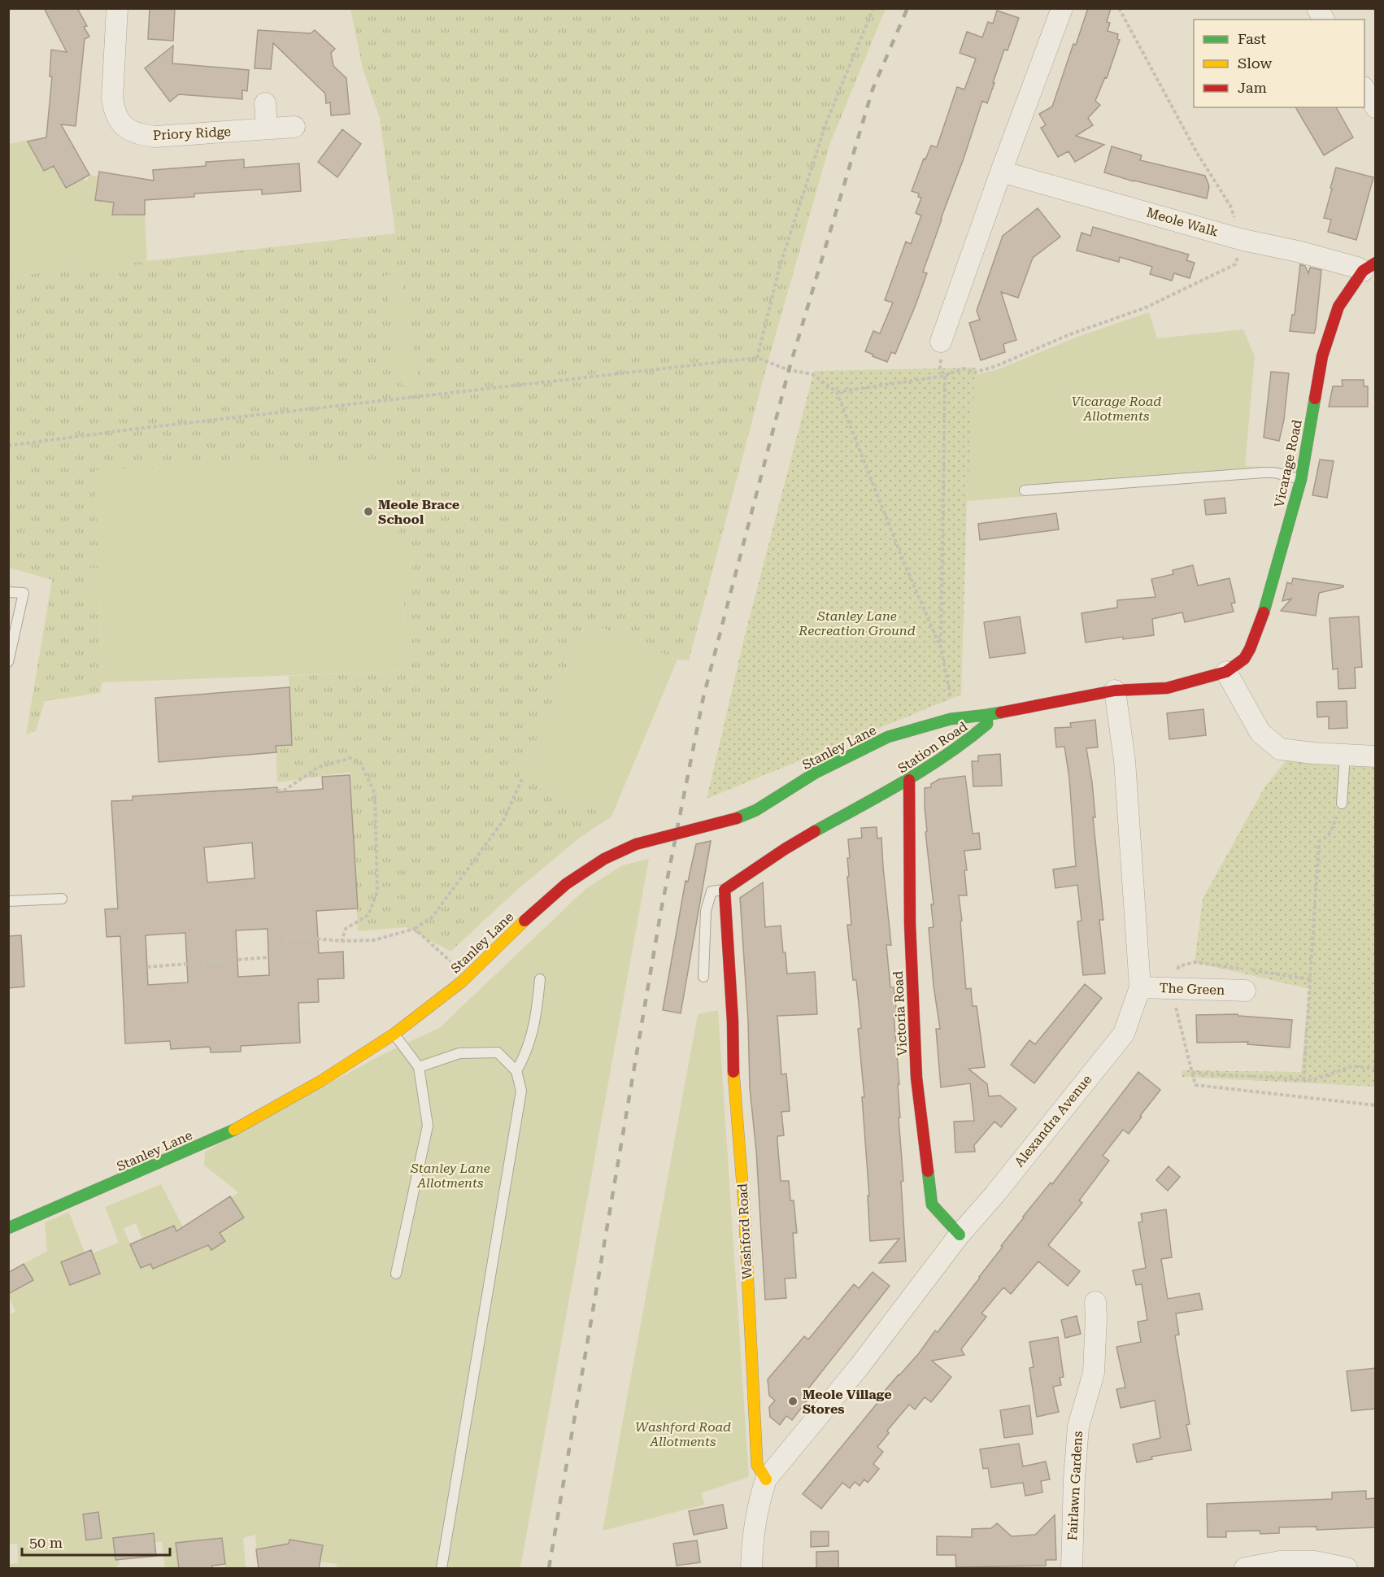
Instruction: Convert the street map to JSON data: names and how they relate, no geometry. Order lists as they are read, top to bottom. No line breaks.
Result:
{"streets":{"street":["Priory Ridge","Meole Walk","Vicarage Road","Stanley Lane","Station Road","The Green","Victoria Road","Alexandra Avenue","Washford Road","Fairlawn Gardens"]},"crossings":[["Meole Walk","Vicarage Road"],["Stanley Lane","Station Road"],["Station Road","Victoria Road"],["Station Road","Washford Road"],["The Green","Alexandra Avenue"],["Victoria Road","Alexandra Avenue"],["Alexandra Avenue","Washford Road"]],"parks":["Vicarage Road Allotments","Stanley Lane Recreation Ground","Stanley Lane Allotments","Washford Road Allotments"],"places":["Meole Brace School","Meole Village Stores"],"legend":["Fast","Slow","Jam"],"scale_bar":"50 m"}
